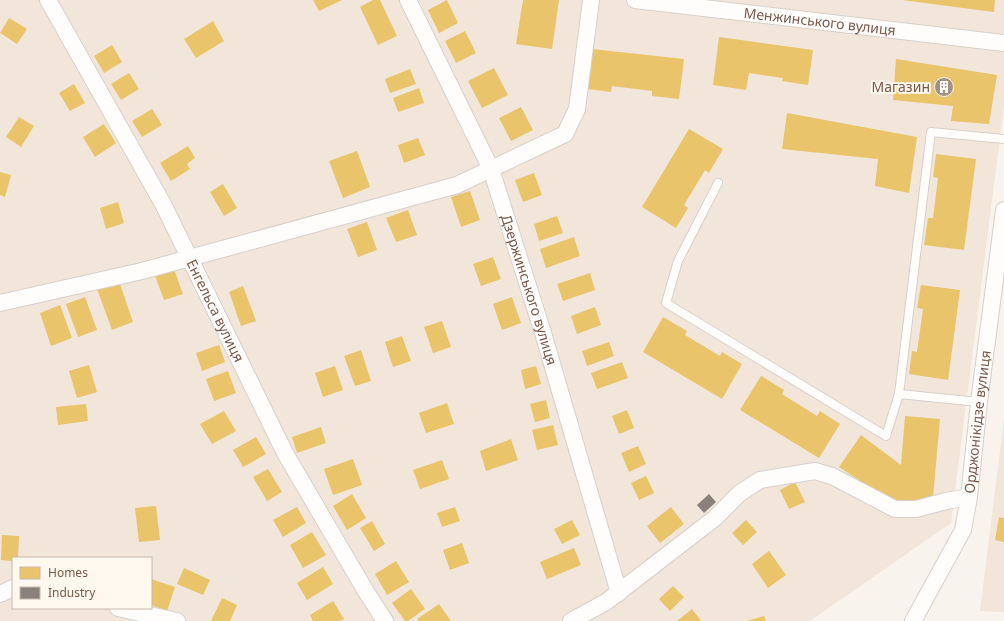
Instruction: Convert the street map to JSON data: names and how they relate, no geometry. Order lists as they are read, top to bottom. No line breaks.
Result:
{"streets":{"street":["Менжинського вулиця","Дзержинського вулиця","Енгельса вулиця","Орджонікідзе вулиця"]},"places":{"building":["Магазин"]},"legend":["Homes","Industry"]}
